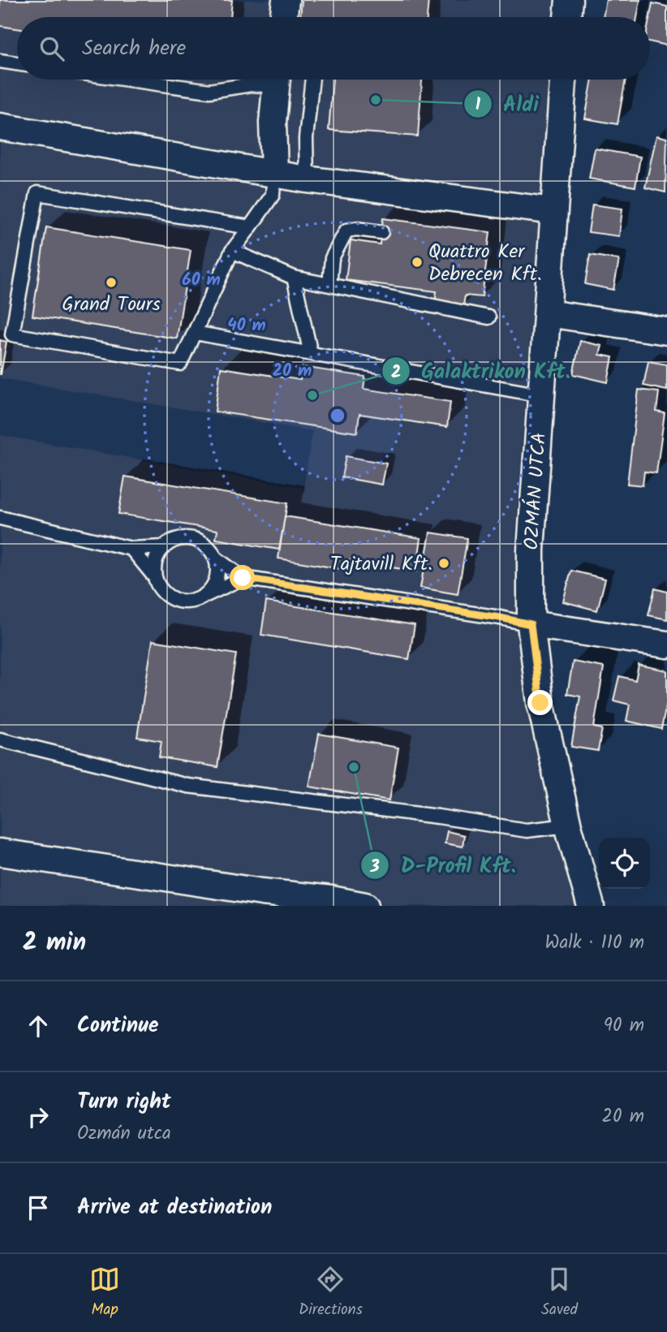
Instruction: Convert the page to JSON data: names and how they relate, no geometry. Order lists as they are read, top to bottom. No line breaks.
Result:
{"streets":{"street":["OZMÁN UTCA"]},"places":["Aldi","Quattro Ker Debrecen Kft.","Grand Tours","Galaktrikon Kft.","Tajtavill Kft.","D-Profil Kft."],"page":{"search":"Search here","heading":["2 min","Walk · 110 m"],"list":[["Continue","90 m"],["Turn right","Ozmán utca","20 m"],"Arrive at destination"],"nav":["Map","Directions","Saved"]},"rings":["60 m","40 m","20 m"]}
